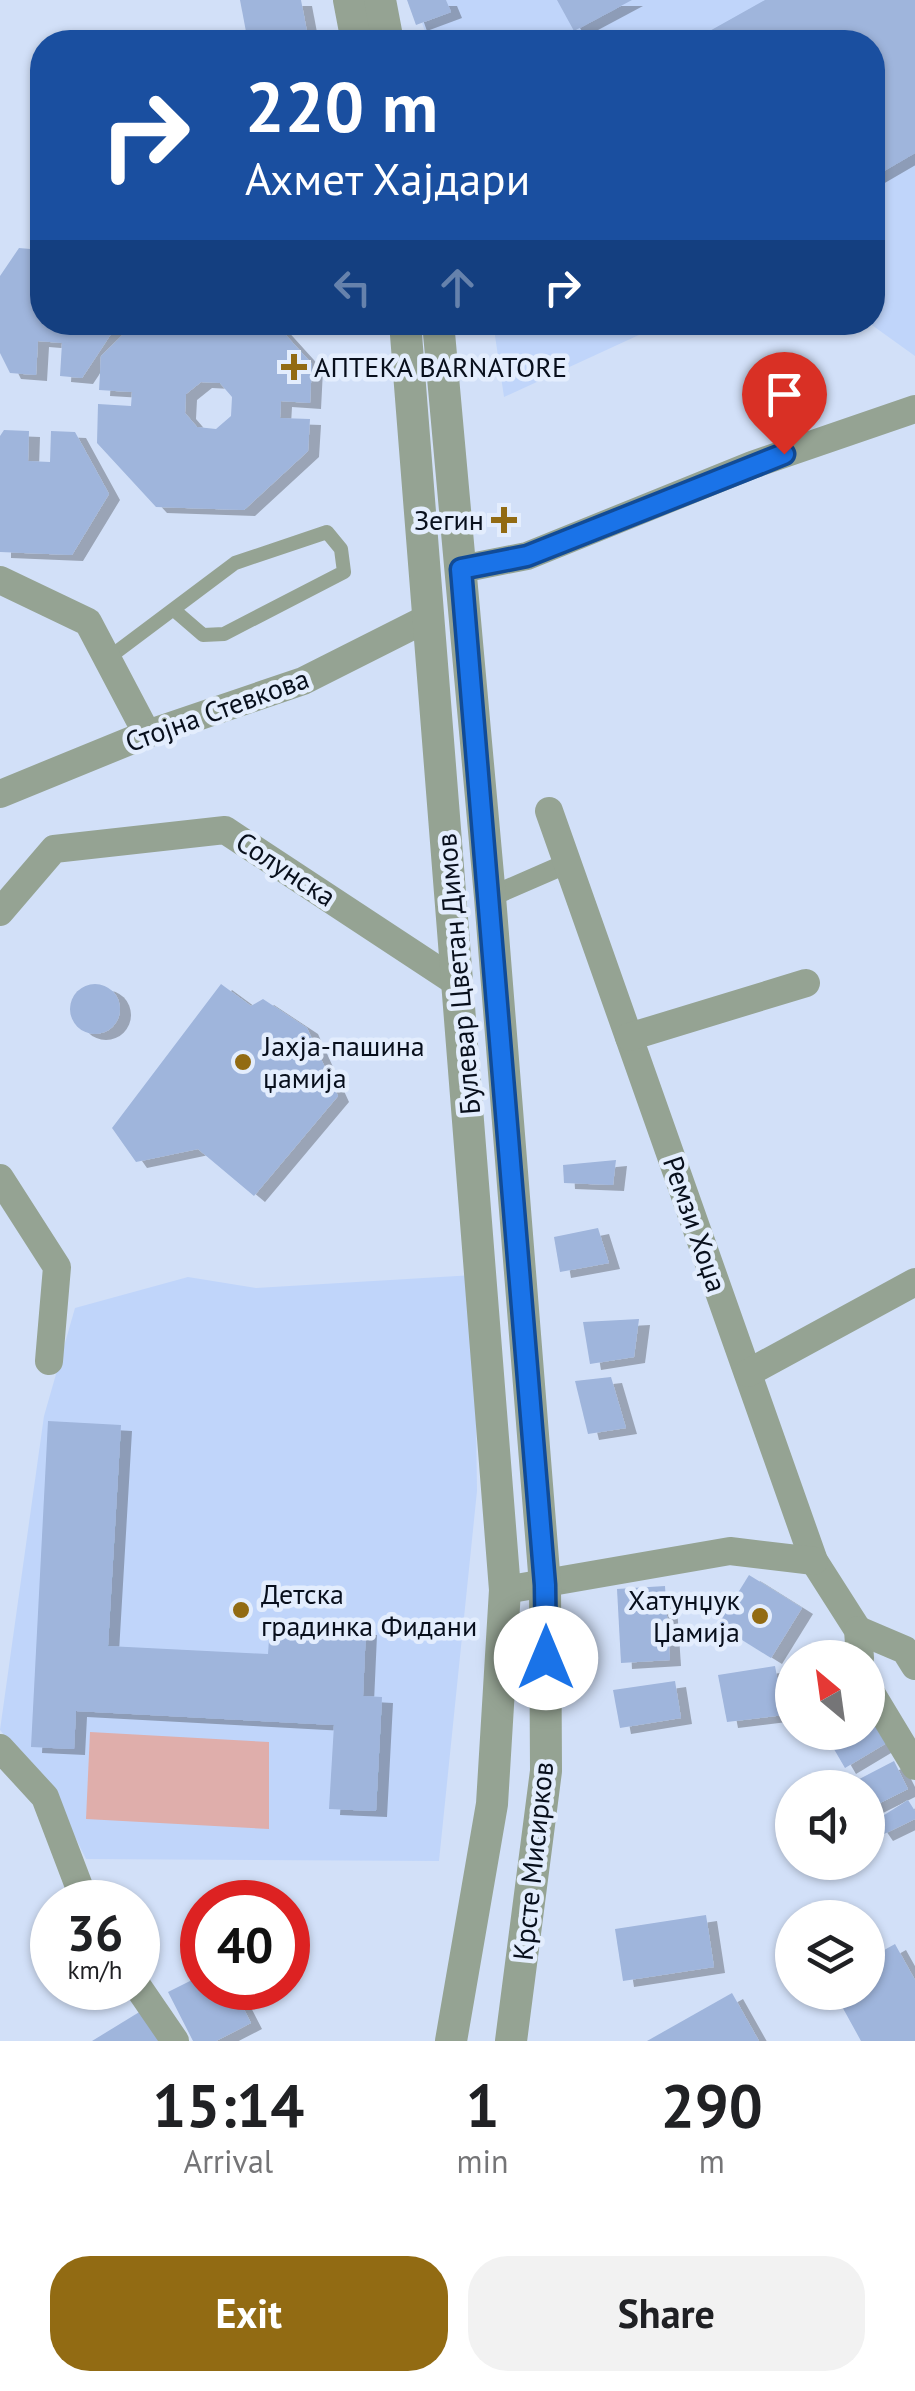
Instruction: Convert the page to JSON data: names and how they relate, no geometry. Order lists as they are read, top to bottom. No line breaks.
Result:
{"streets":{"street":["Стојна Стевкова","Солунска","Булевар Цветан Димов","Ремзи Хоџа","Крсте Мисирков"]},"crossings":[["Стојна Стевкова","Булевар Цветан Димов"],["Солунска","Булевар Цветан Димов"],["Булевар Цветан Димов","Крсте Мисирков"]],"places":{"health":["АПТЕКА BARNATORE","Зегин"],"other":["Јахја-пашина џамија","Детска градинка Фидани","Хатунџук Џамија"]},"north":"top left","page":{"turn":["220 m","Ахмет Хајдари"],"speed":"36 km/h","limit":"40","eta":["15:14","Arrival","1","min","290","m"],"buttons":["Exit","Share"]}}
